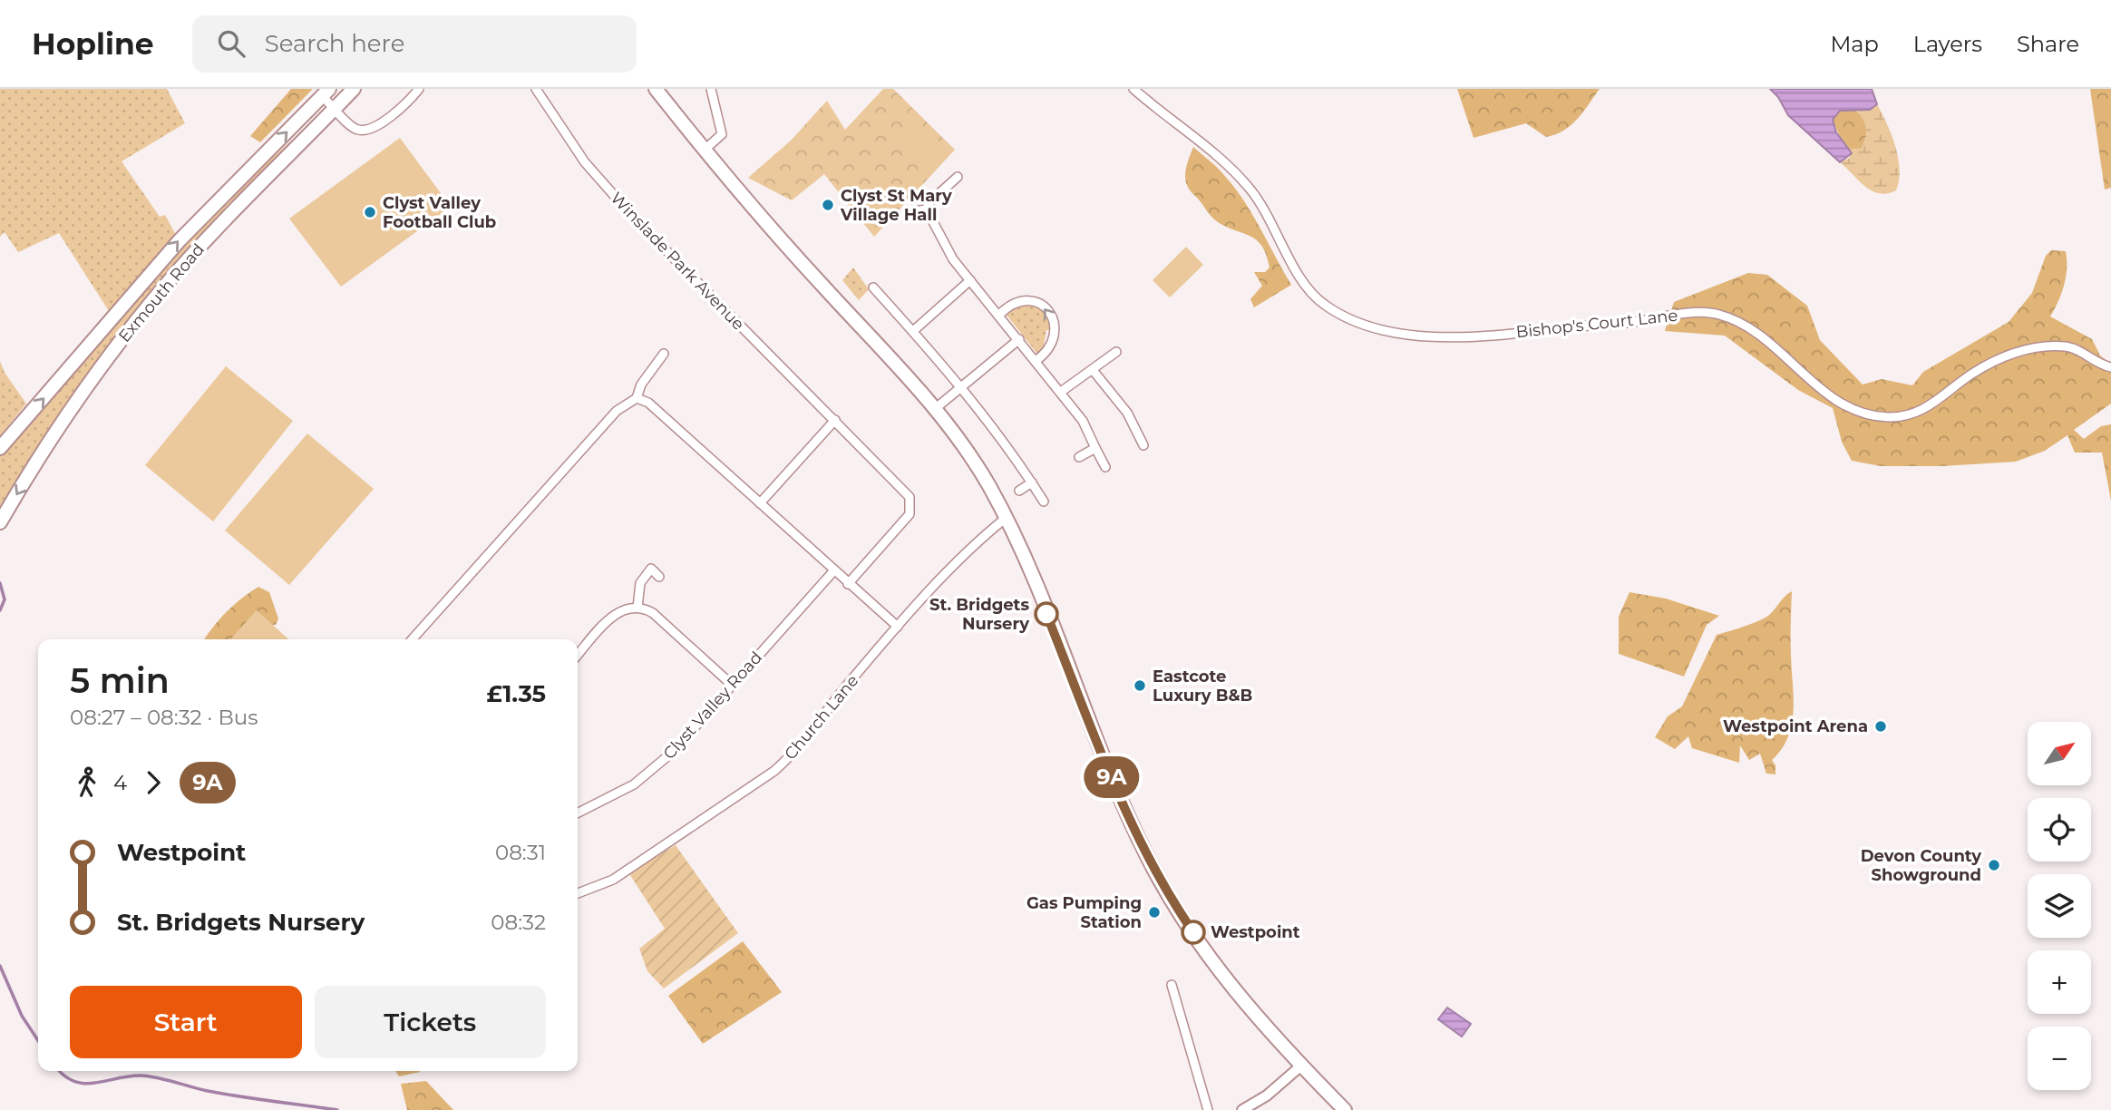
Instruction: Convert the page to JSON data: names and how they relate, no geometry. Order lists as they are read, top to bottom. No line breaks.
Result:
{"streets":{"main road":["Exmouth Road"],"street":["Winslade Park Avenue","Bishop's Court Lane","Clyst Valley Road","Church Lane"]},"places":["Clyst St Mary Village Hall","Clyst Valley Football Club","St. Bridgets Nursery","Eastcote Luxury B&B","Westpoint Arena","Devon County Showground","Gas Pumping Station","Westpoint"],"lines":["bus line 9A"],"north":"top right","page":{"header":"Hopline","search":"Search here","nav":["Map","Layers","Share"],"on_map":"9A","heading":["5 min","08:27 – 08:32 · Bus","£1.35"],"map_buttons":["+","−"],"legs":["4","9A"],"list":[{"name":"Westpoint","value":"08:31"},{"name":"St. Bridgets Nursery","value":"08:32"}],"buttons":["Start","Tickets"]}}
